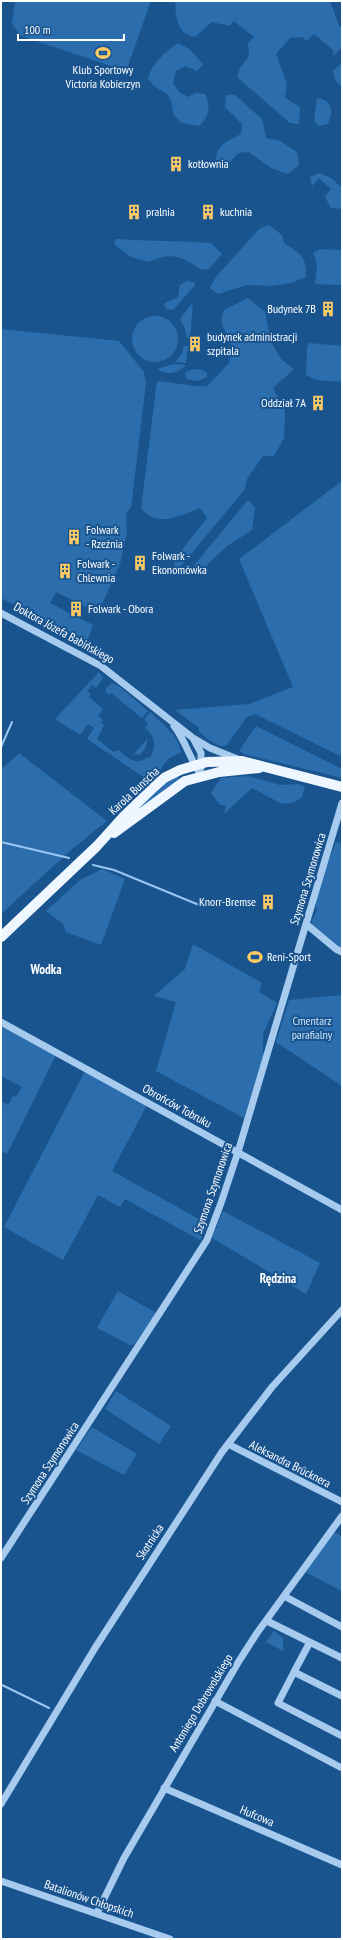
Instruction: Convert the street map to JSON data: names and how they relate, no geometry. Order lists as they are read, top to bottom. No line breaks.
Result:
{"streets":{"main road":["Doktora Józefa Babińskiego","Karola Bunscha"],"street":["Szymona Szymonowica","Obrońców Tobruku","Aleksandra Brücknera","Skotnicka","Antoniego Dobrowolskiego","Hufcowa","Batalionów Chłopskich"]},"crossings":[["Doktora Józefa Babińskiego","Karola Bunscha"],["Szymona Szymonowica","Obrońców Tobruku"],["Aleksandra Brücknera","Skotnicka"],["Antoniego Dobrowolskiego","Hufcowa"],["Antoniego Dobrowolskiego","Batalionów Chłopskich"]],"districts":["Wodka","Rędzina"],"parks":["Cmentarz parafialny"],"places":{"sports":["Klub Sportowy Victoria Kobierzyn","Reni-Sport"],"building":["kotłownia","pralnia","kuchnia","Budynek 7B","budynek administracji szpitala","Oddział 7A","Folwark - Rzeźnia","Folwark - Ekonomówka","Folwark - Chlewnia","Folwark - Obora","Knorr-Bremse"]},"scale_bar":"100 m"}
